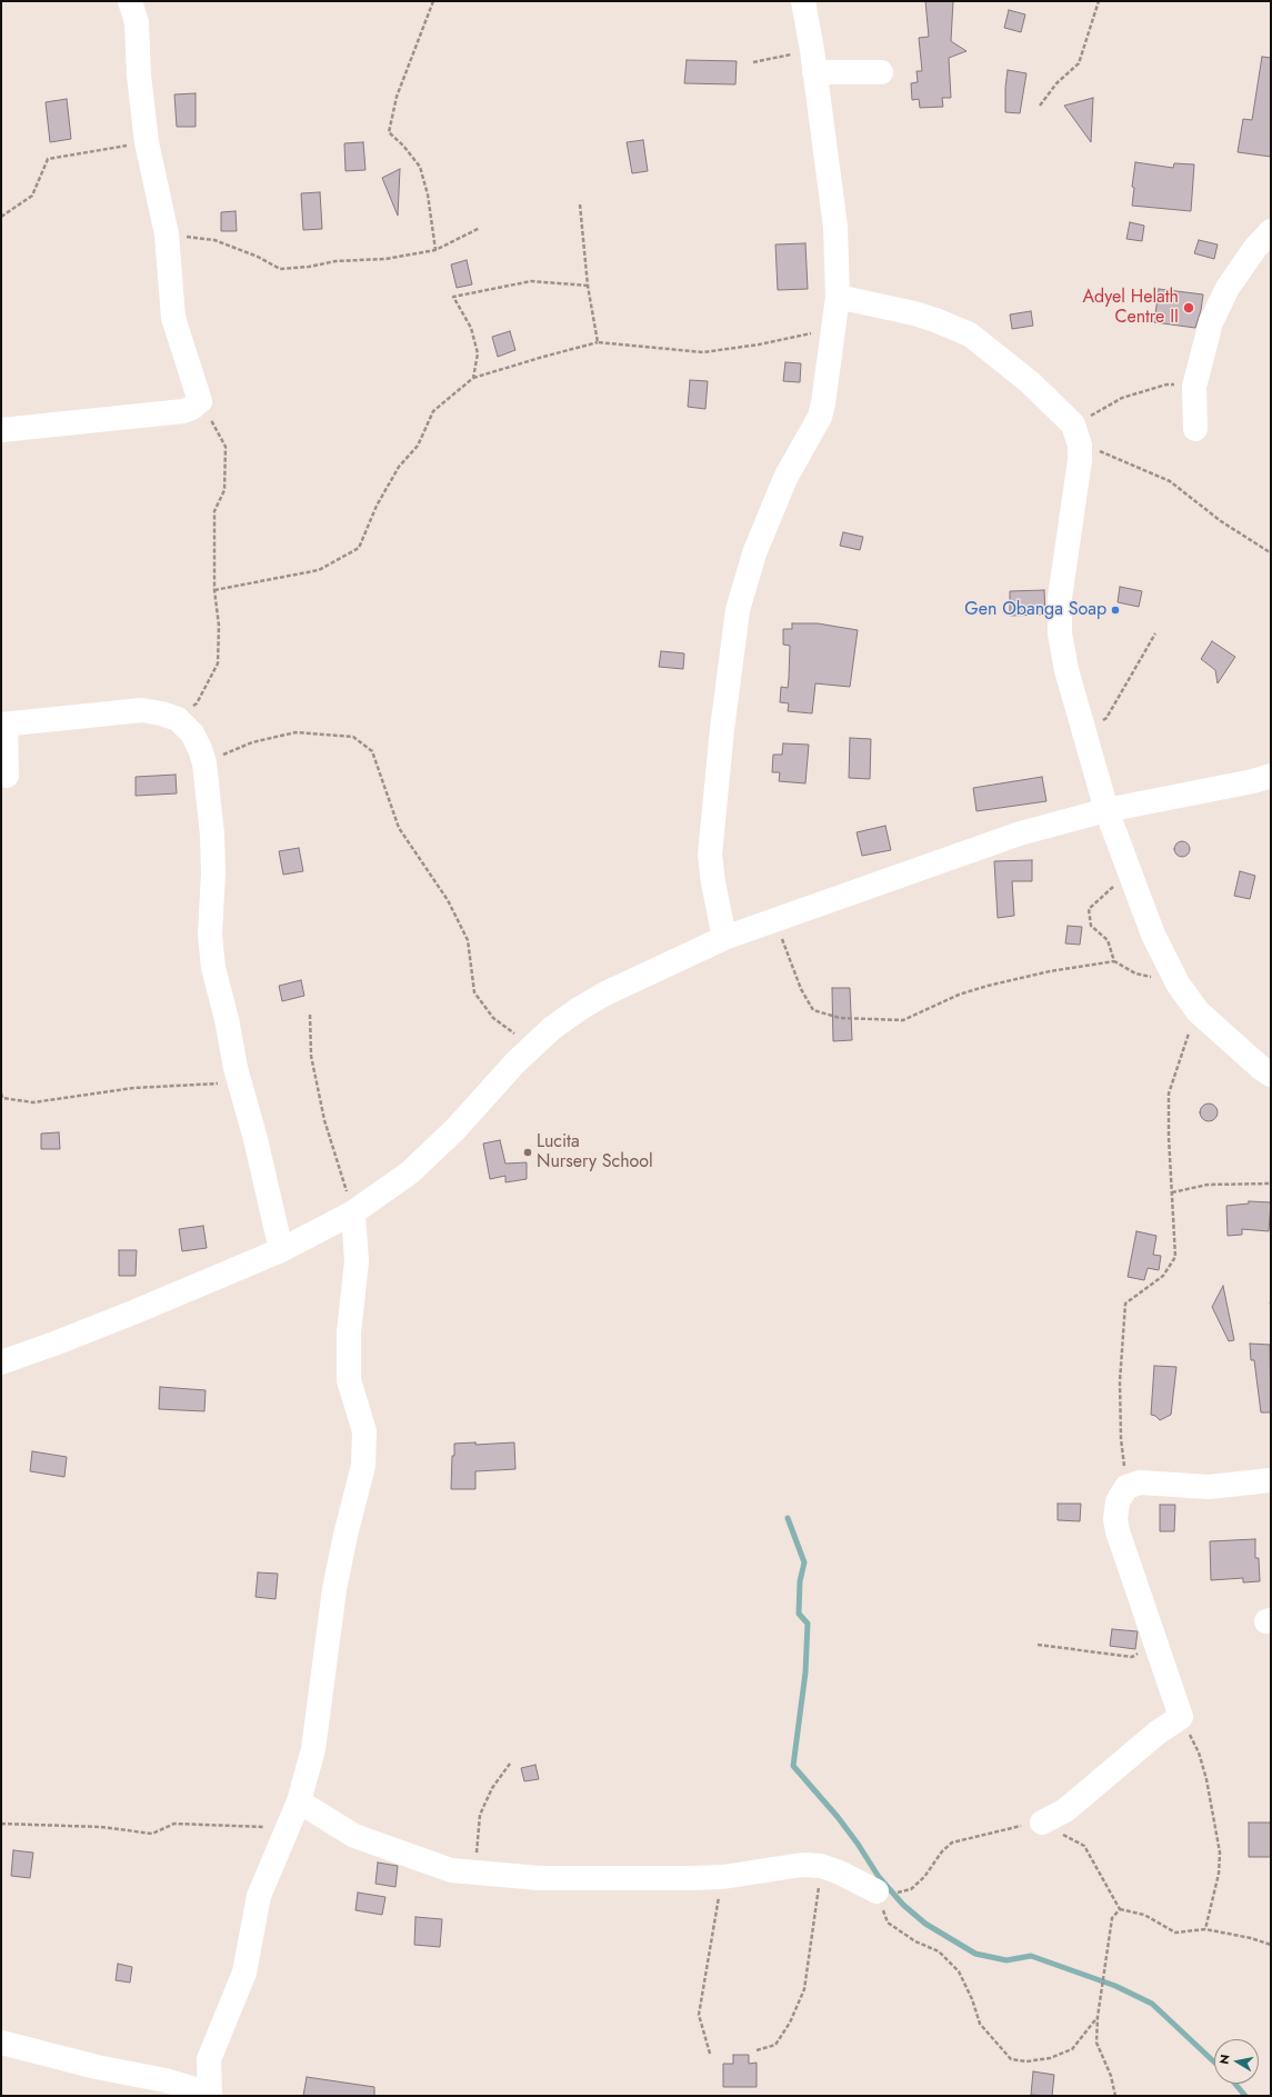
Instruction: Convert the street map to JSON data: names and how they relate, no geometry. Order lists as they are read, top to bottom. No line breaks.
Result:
{"places":["Adyel Helath Centre II","Gen Obanga Soap","Lucita Nursery School"],"north":"left"}
